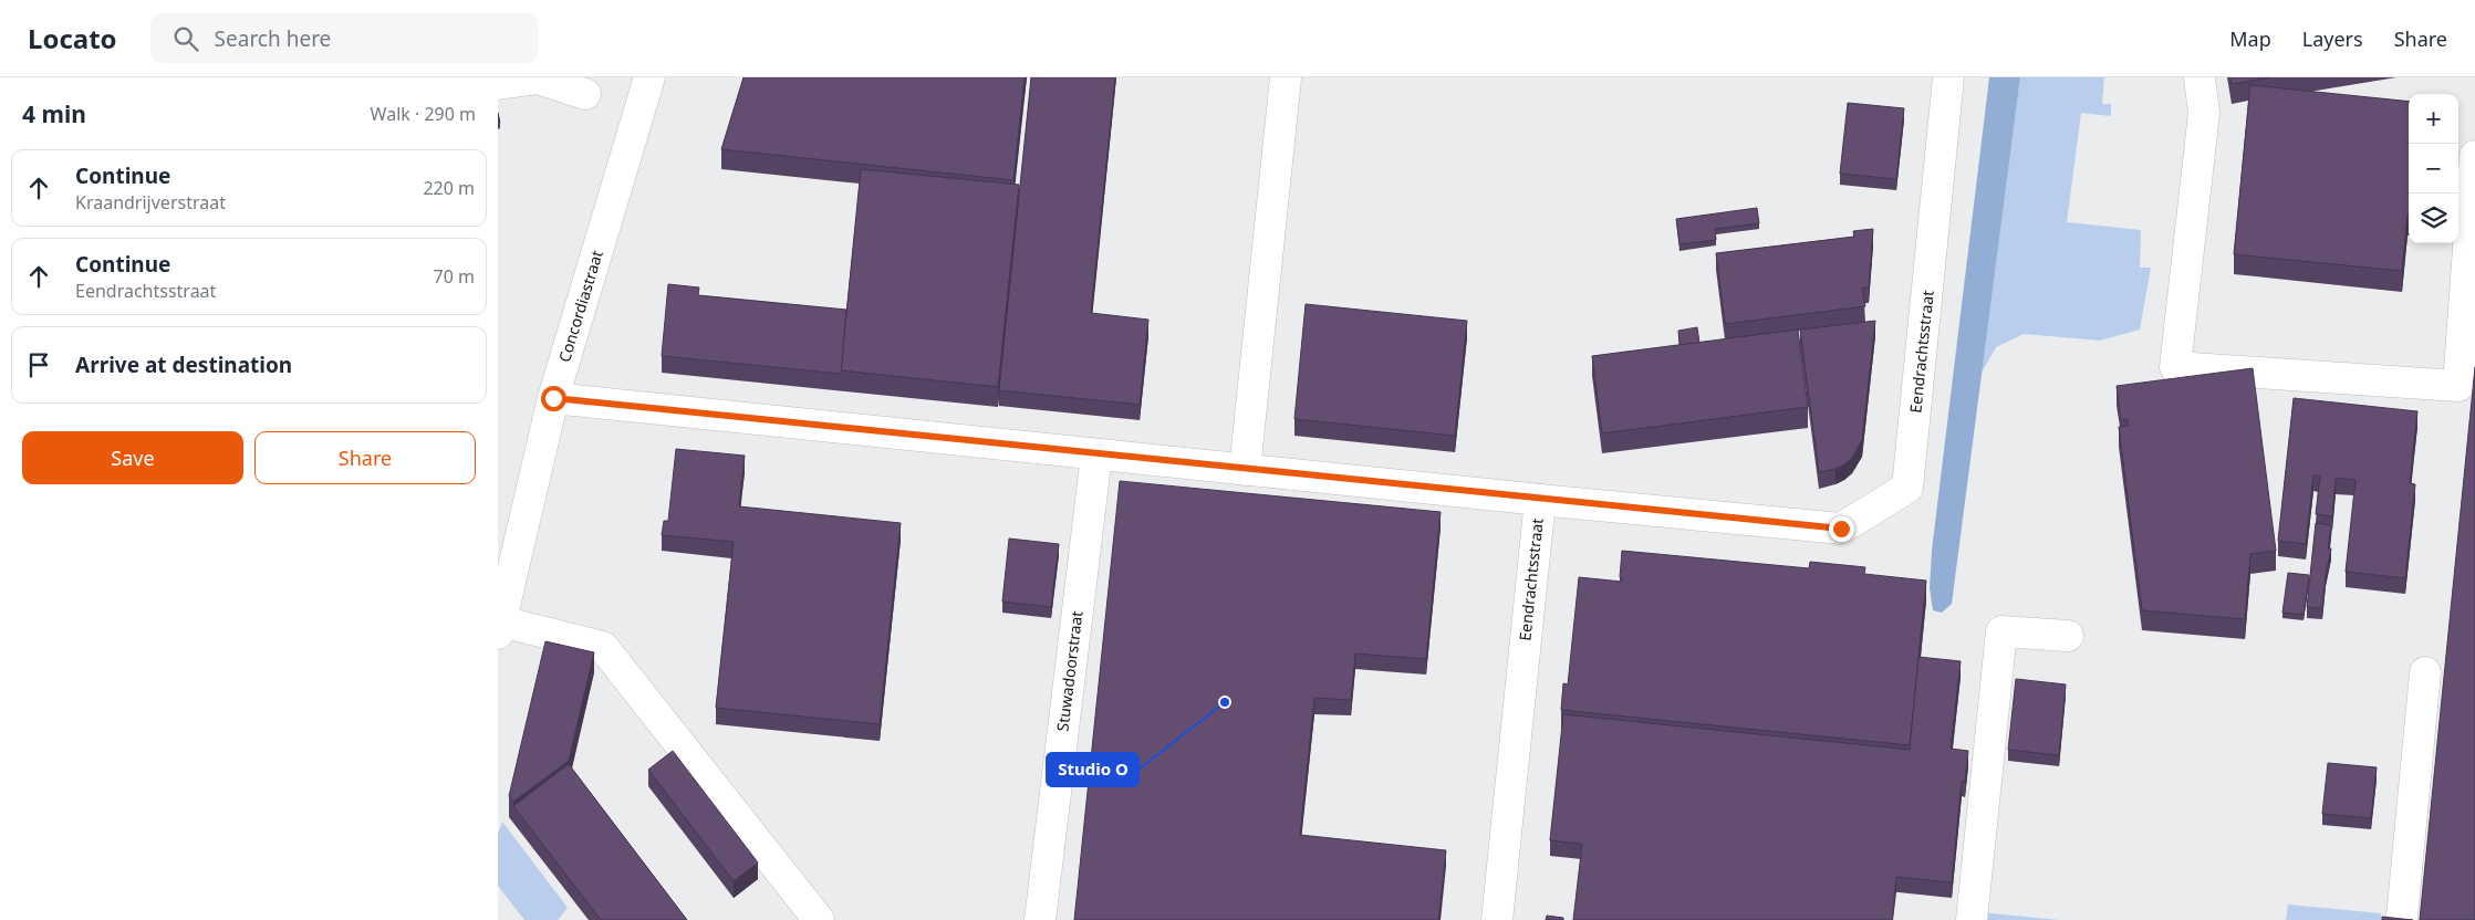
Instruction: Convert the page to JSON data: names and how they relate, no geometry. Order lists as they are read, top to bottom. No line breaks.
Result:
{"streets":{"street":["Concordiastraat","Eendrachtsstraat","Stuwadoorstraat"]},"places":["Studio O"],"page":{"header":"Locato","search":"Search here","nav":["Map","Layers","Share"],"heading":["4 min","Walk · 290 m"],"map_buttons":["+","−"],"list":[["Continue","Kraandrijverstraat","220 m"],["Continue","Eendrachtsstraat","70 m"],"Arrive at destination"],"buttons":["Save","Share"]}}
